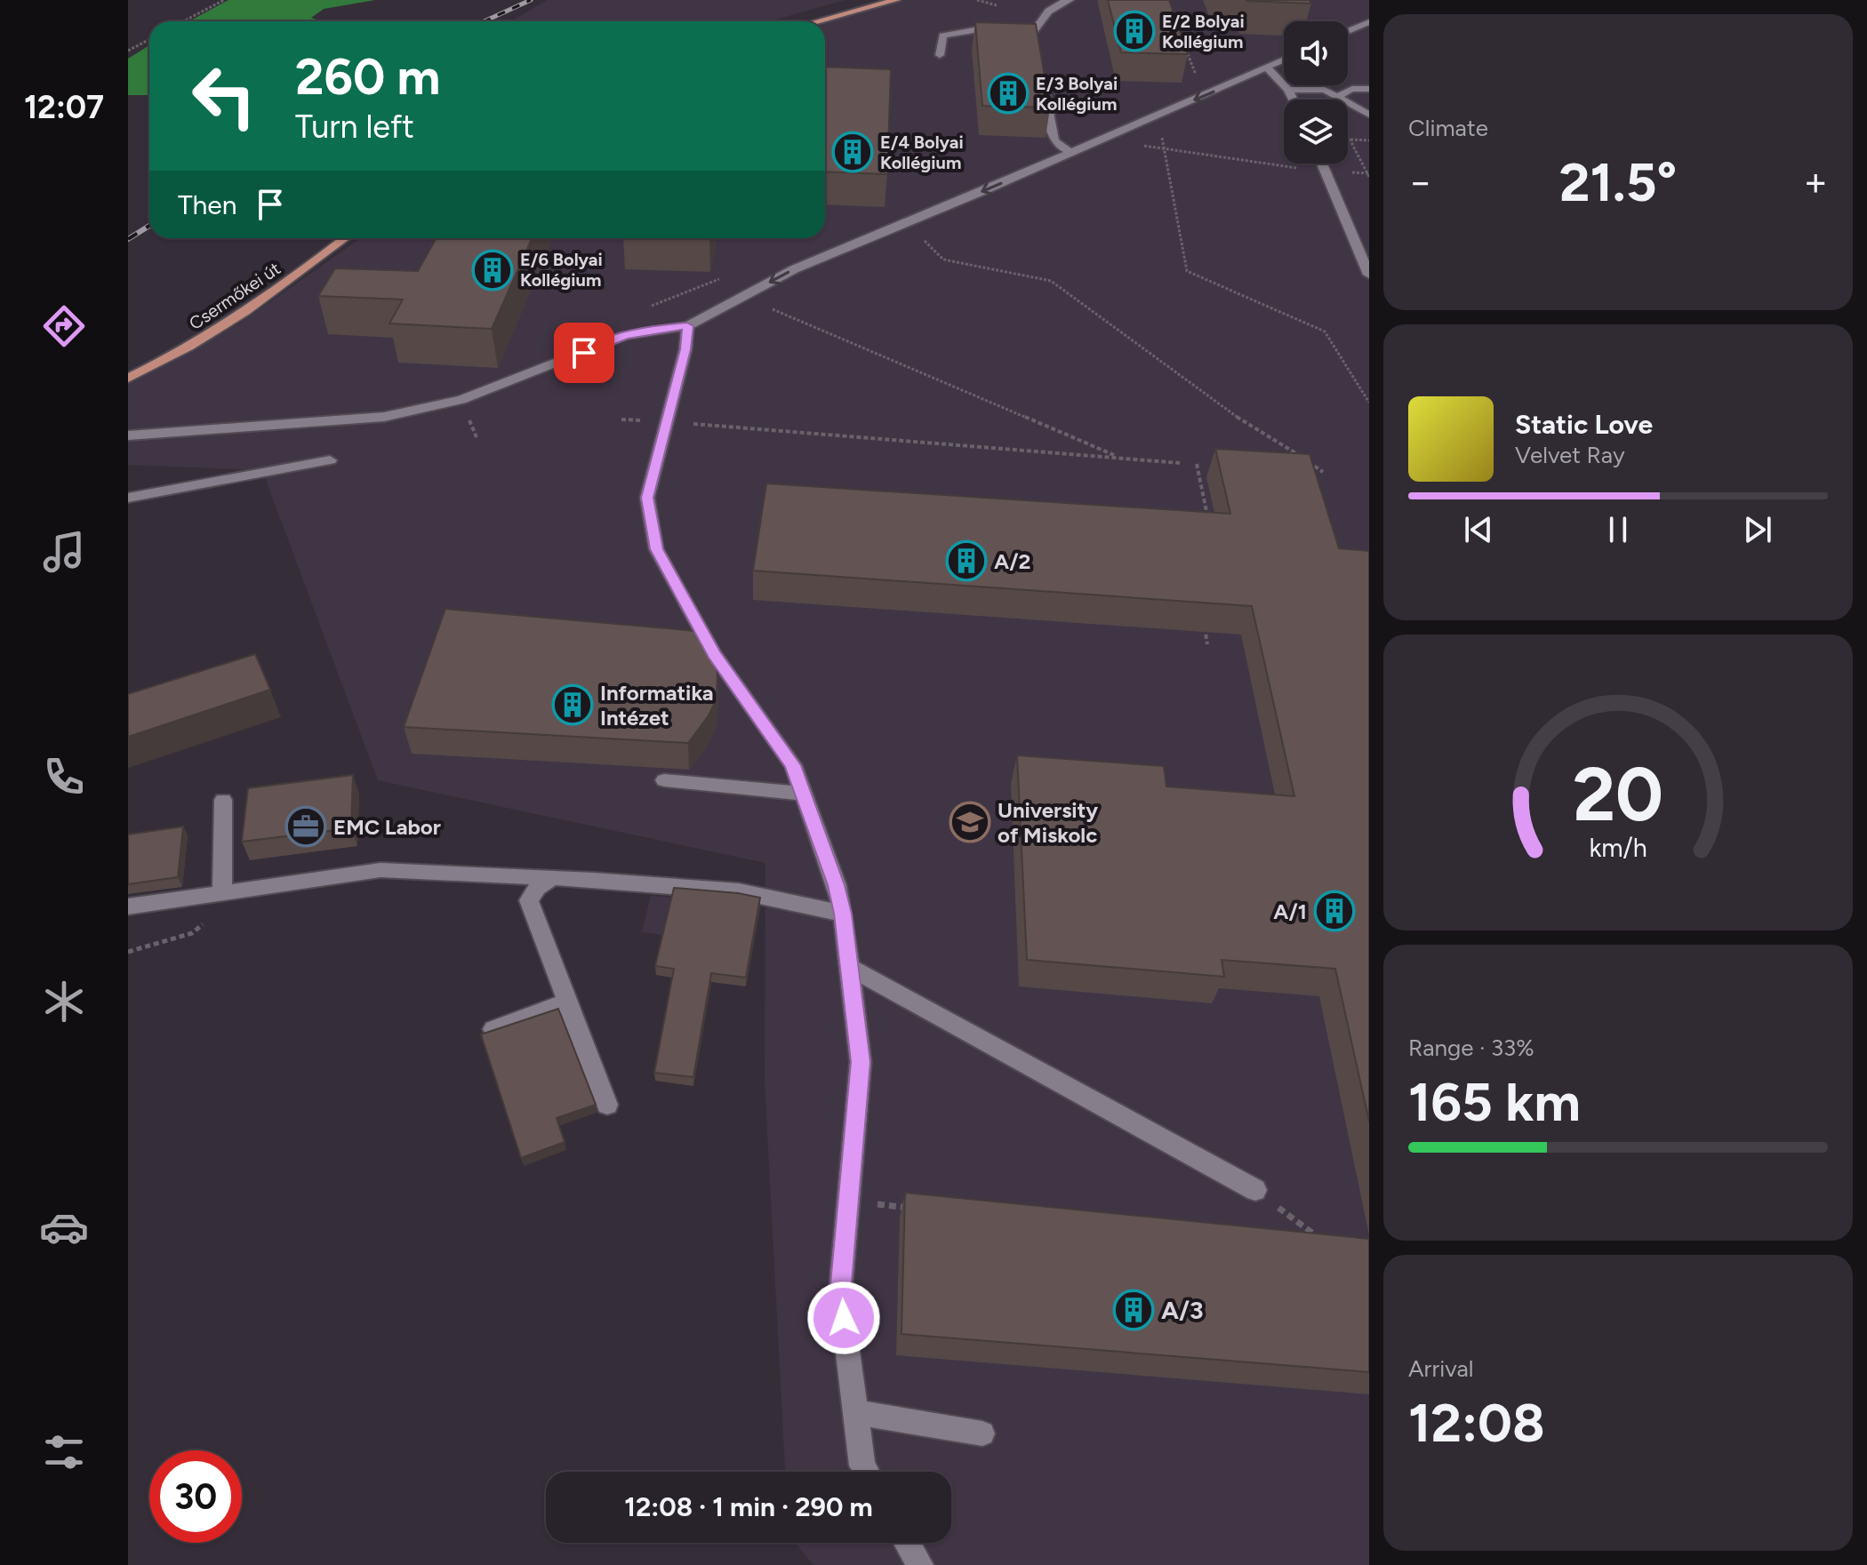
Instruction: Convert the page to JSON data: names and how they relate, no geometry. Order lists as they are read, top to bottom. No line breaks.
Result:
{"streets":{"main road":["Csermőkei út"]},"places":{"building":["E/2 Bolyai Kollégium","E/3 Bolyai Kollégium","E/4 Bolyai Kollégium","E/6 Bolyai Kollégium","A/2","Informatika Intézet","A/1","A/3"],"school or university":["University of Miskolc"],"office":["EMC Labor"]},"page":{"tabs":"12:07","tile":["Climate",["Range · 33%","165 km"],["Arrival","12:08"]],"turn":["260 m","Turn left"],"heat":["−","21.5°","+"],"then":"Then","song":["Static Love","Velvet Ray"],"limit":"30","trip":"12:08 · 1 min · 290 m","gauge":["20","km/h"]}}
